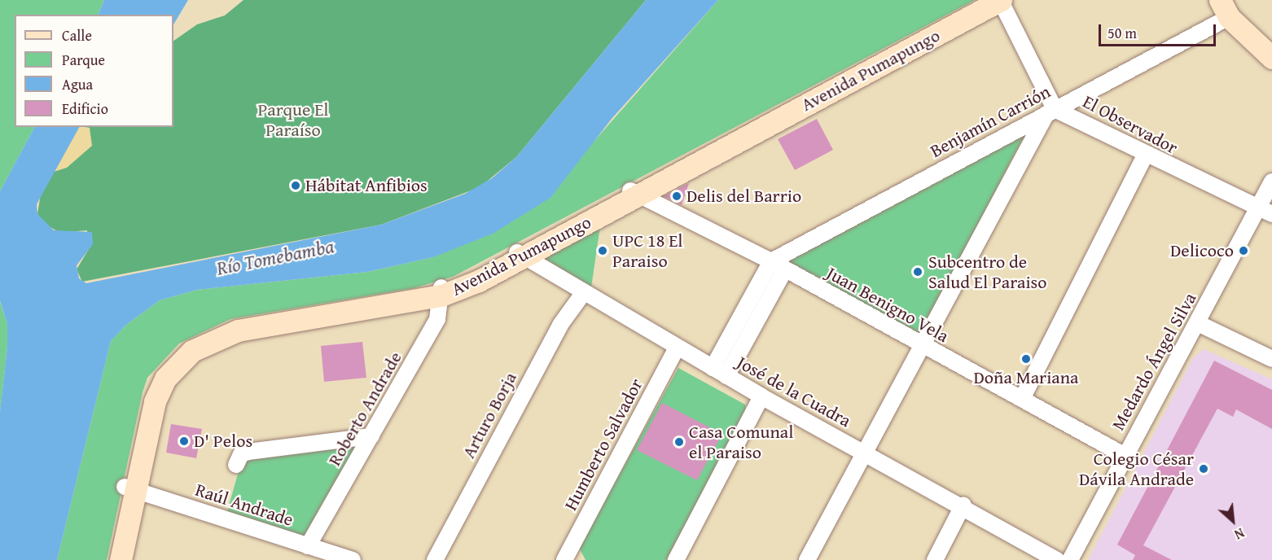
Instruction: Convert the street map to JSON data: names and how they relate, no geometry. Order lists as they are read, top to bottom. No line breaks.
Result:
{"streets":{"main road":["Avenida Pumapungo"],"street":["Benjamín Carrión","El Observador","Juan Benigno Vela","Medardo Ángel Silva","José de la Cuadra","Roberto Andrade","Arturo Borja","Humberto Salvador","Raúl Andrade"]},"crossings":[["Avenida Pumapungo","El Observador"],["Avenida Pumapungo","Juan Benigno Vela"],["Avenida Pumapungo","José de la Cuadra"],["Avenida Pumapungo","Roberto Andrade"],["Avenida Pumapungo","Raúl Andrade"],["Benjamín Carrión","El Observador"],["Benjamín Carrión","Juan Benigno Vela"],["El Observador","Medardo Ángel Silva"],["Juan Benigno Vela","Medardo Ángel Silva"],["José de la Cuadra","Arturo Borja"],["José de la Cuadra","Humberto Salvador"],["Roberto Andrade","Raúl Andrade"]],"water":["Río Tomebamba"],"parks":["Parque El Paraíso"],"places":["Hábitat Anfibios","Delis del Barrio","UPC 18 El Paraiso","Delicoco","Subcentro de Salud El Paraiso","Doña Mariana","D' Pelos","Casa Comunal el Paraiso","Colegio César Dávila Andrade"],"legend":["Calle","Parque","Agua","Edificio"],"scale_bar":"50 m","north":"bottom right"}
